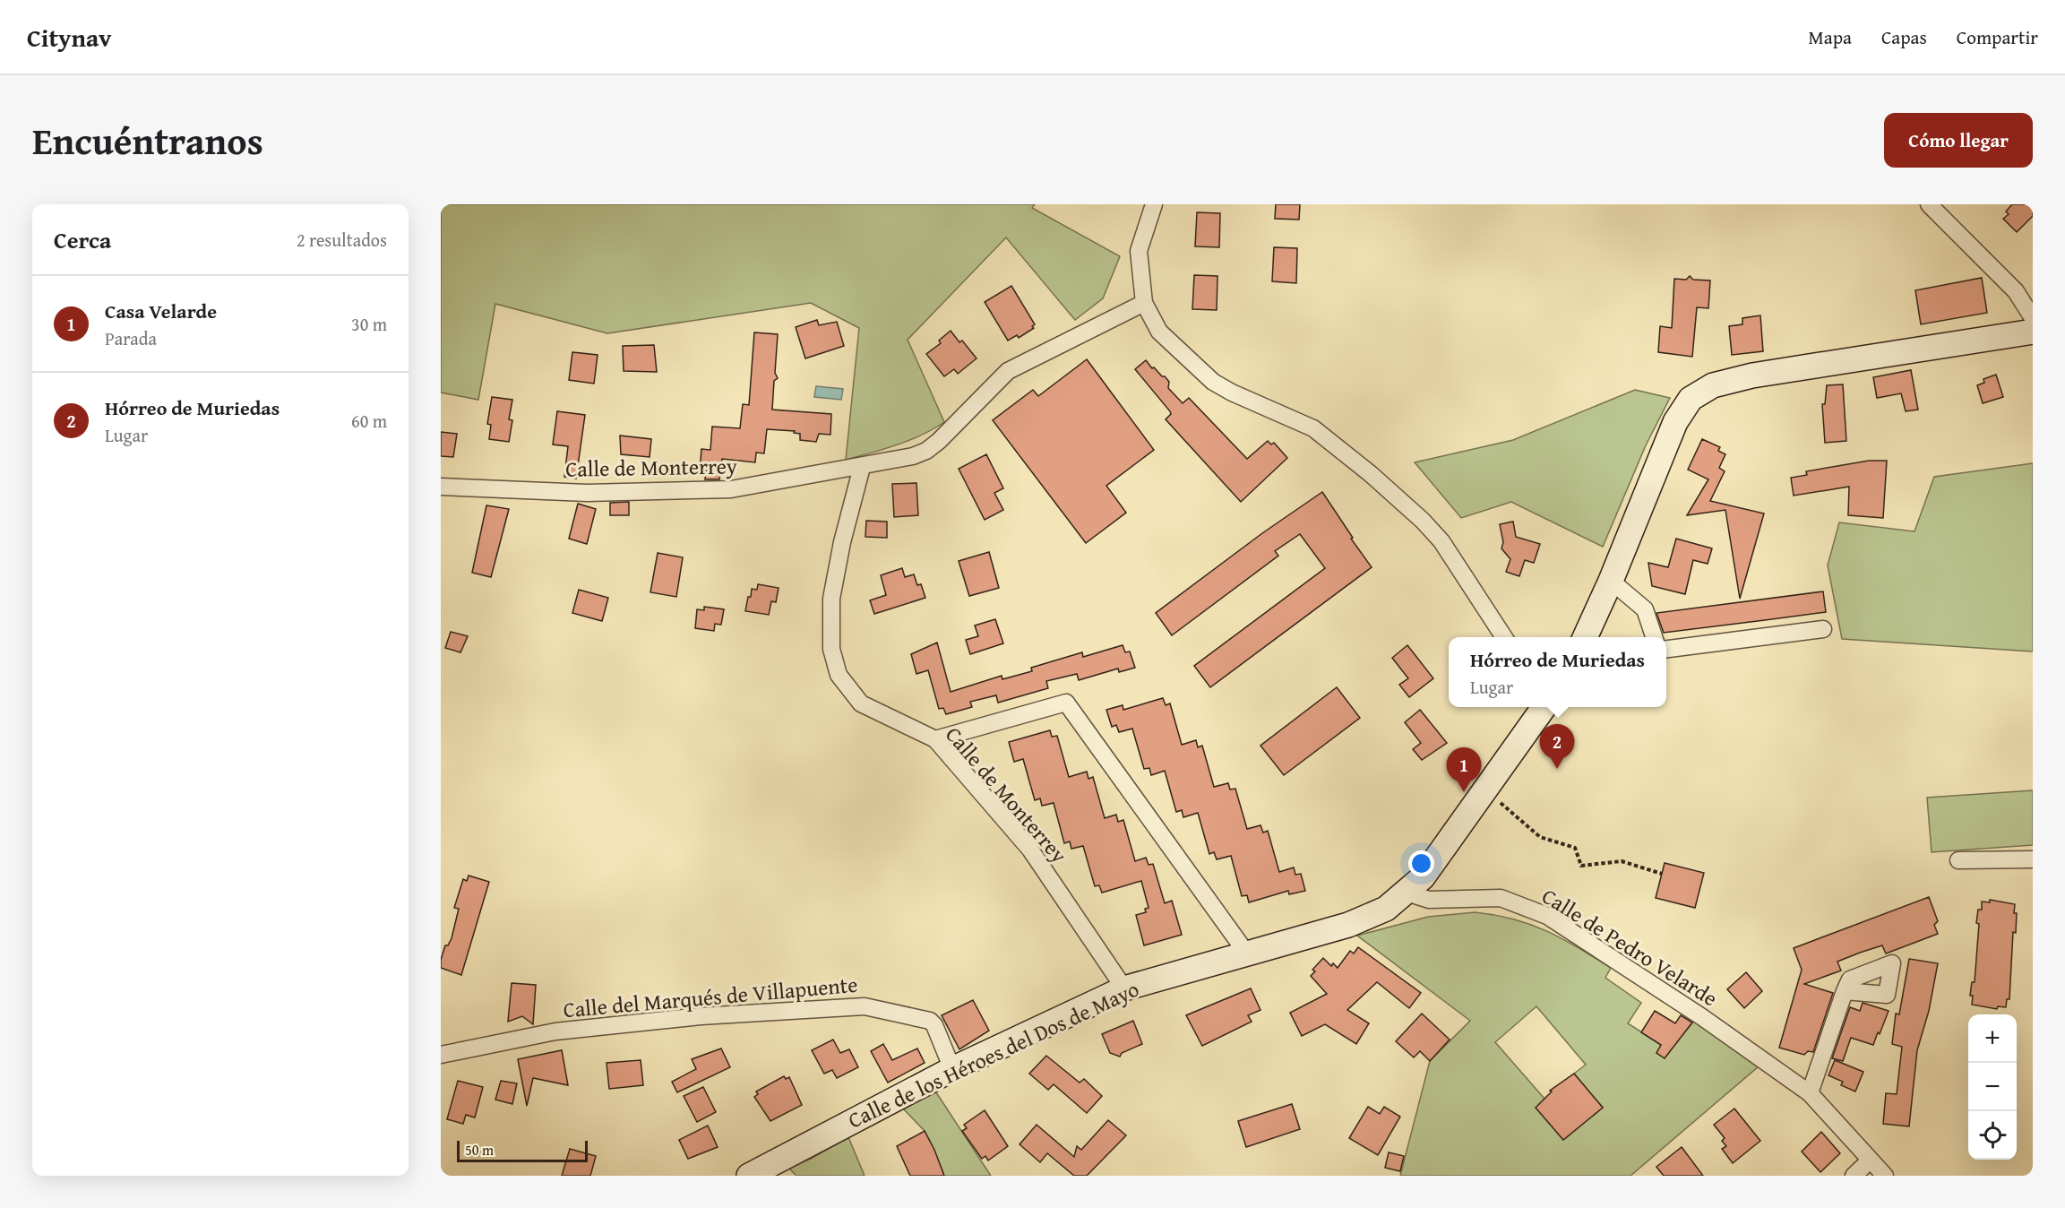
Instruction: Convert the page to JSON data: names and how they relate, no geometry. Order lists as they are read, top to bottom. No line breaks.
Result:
{"streets":{"street":["Calle de Monterrey","Calle de Pedro Velarde","Calle del Marqués de Villapuente","Calle de los Héroes del Dos de Mayo"]},"crossings":[["Calle de Monterrey","Calle de los Héroes del Dos de Mayo"],["Calle de Pedro Velarde","Calle de los Héroes del Dos de Mayo"],["Calle del Marqués de Villapuente","Calle de los Héroes del Dos de Mayo"]],"scale_bar":"50 m","page":{"header":"Citynav","nav":["Mapa","Capas","Compartir"],"title":"Encuéntranos","buttons":"Cómo llegar","heading":["Cerca","2 resultados"],"list":[{"mark":"1","name":"Casa Velarde","note":"Parada","value":"30 m"},{"mark":"2","name":"Hórreo de Muriedas","note":"Lugar","value":"60 m"}],"popup":["Hórreo de Muriedas","Lugar"],"pins":["2","1"],"map_buttons":["+","−"],"scale":"50 m"}}
